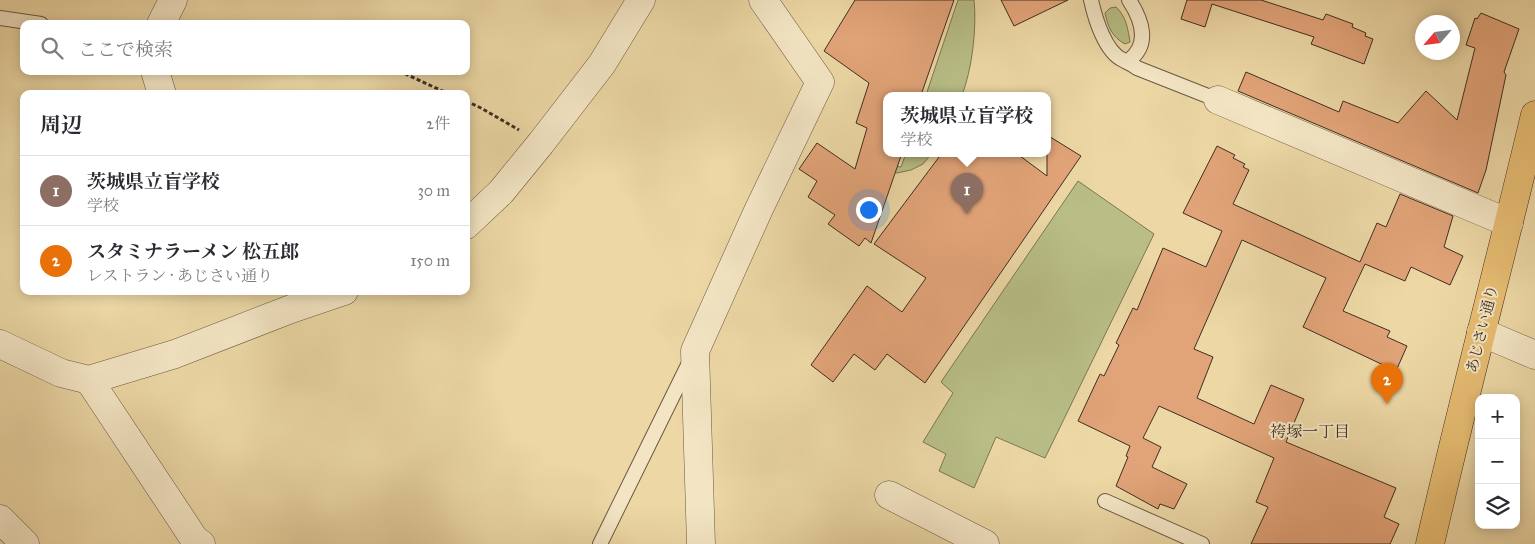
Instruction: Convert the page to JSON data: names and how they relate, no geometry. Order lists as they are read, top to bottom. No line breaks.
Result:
{"streets":{"highway":["あじさい通り"]},"districts":["袴塚一丁目"],"north":"bottom left","page":{"search":"ここで検索","heading":["周辺","2件"],"popup":["茨城県立盲学校","学校"],"list":[{"mark":"1","name":"茨城県立盲学校","note":"学校","value":"30 m"},{"mark":"2","name":"スタミナラーメン 松五郎","note":"レストラン · あじさい通り","value":"150 m"}],"pins":["1","2"],"map_buttons":["+","−"]}}
